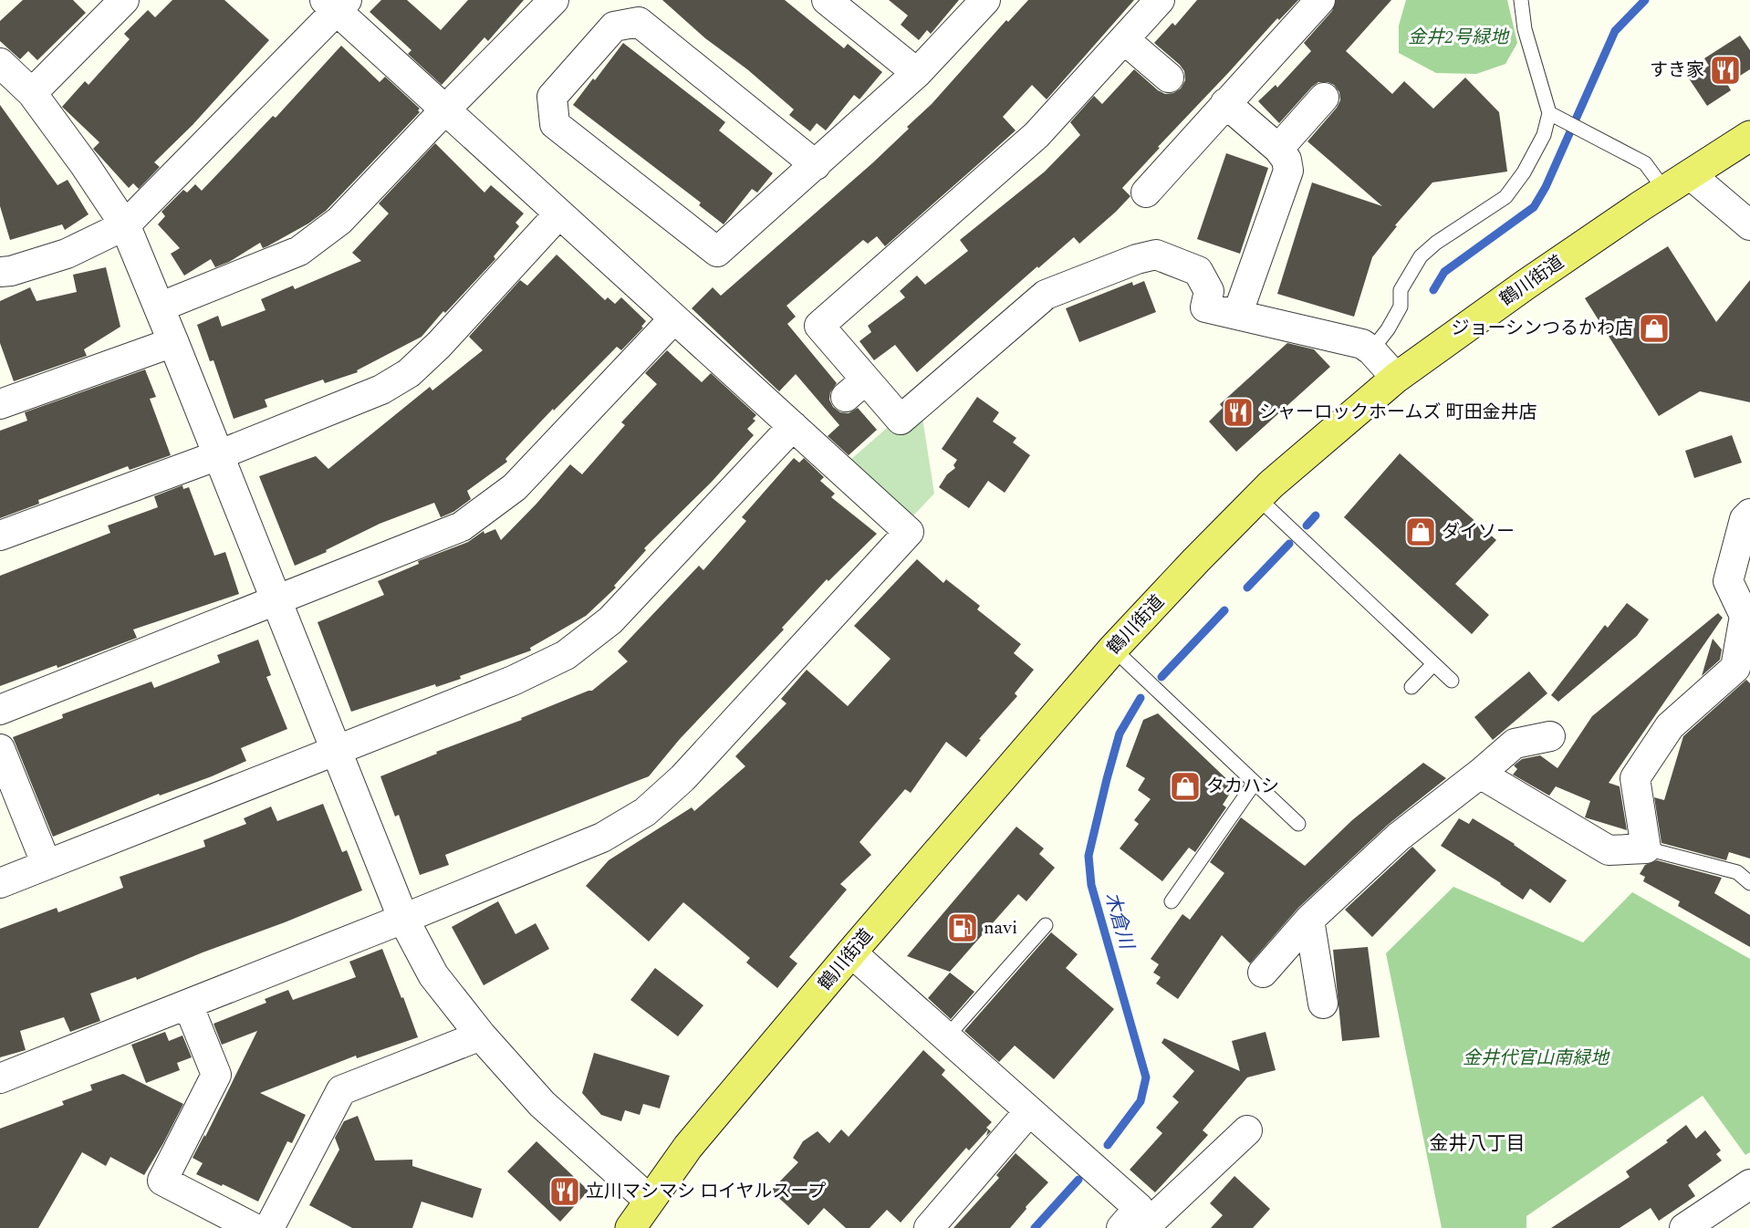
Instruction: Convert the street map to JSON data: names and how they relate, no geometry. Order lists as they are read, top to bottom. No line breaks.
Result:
{"streets":{"main road":["鶴川街道"]},"districts":["金井八丁目"],"water":["木倉川"],"parks":["金井2号緑地","金井代官山南緑地"],"places":{"restaurant":["すき家","シャーロックホームズ 町田金井店","立川マシマシ ロイヤルスープ"],"shop":["ジョーシンつるかわ店","ダイソー","タカハシ"],"fuel station":["navi"]}}
